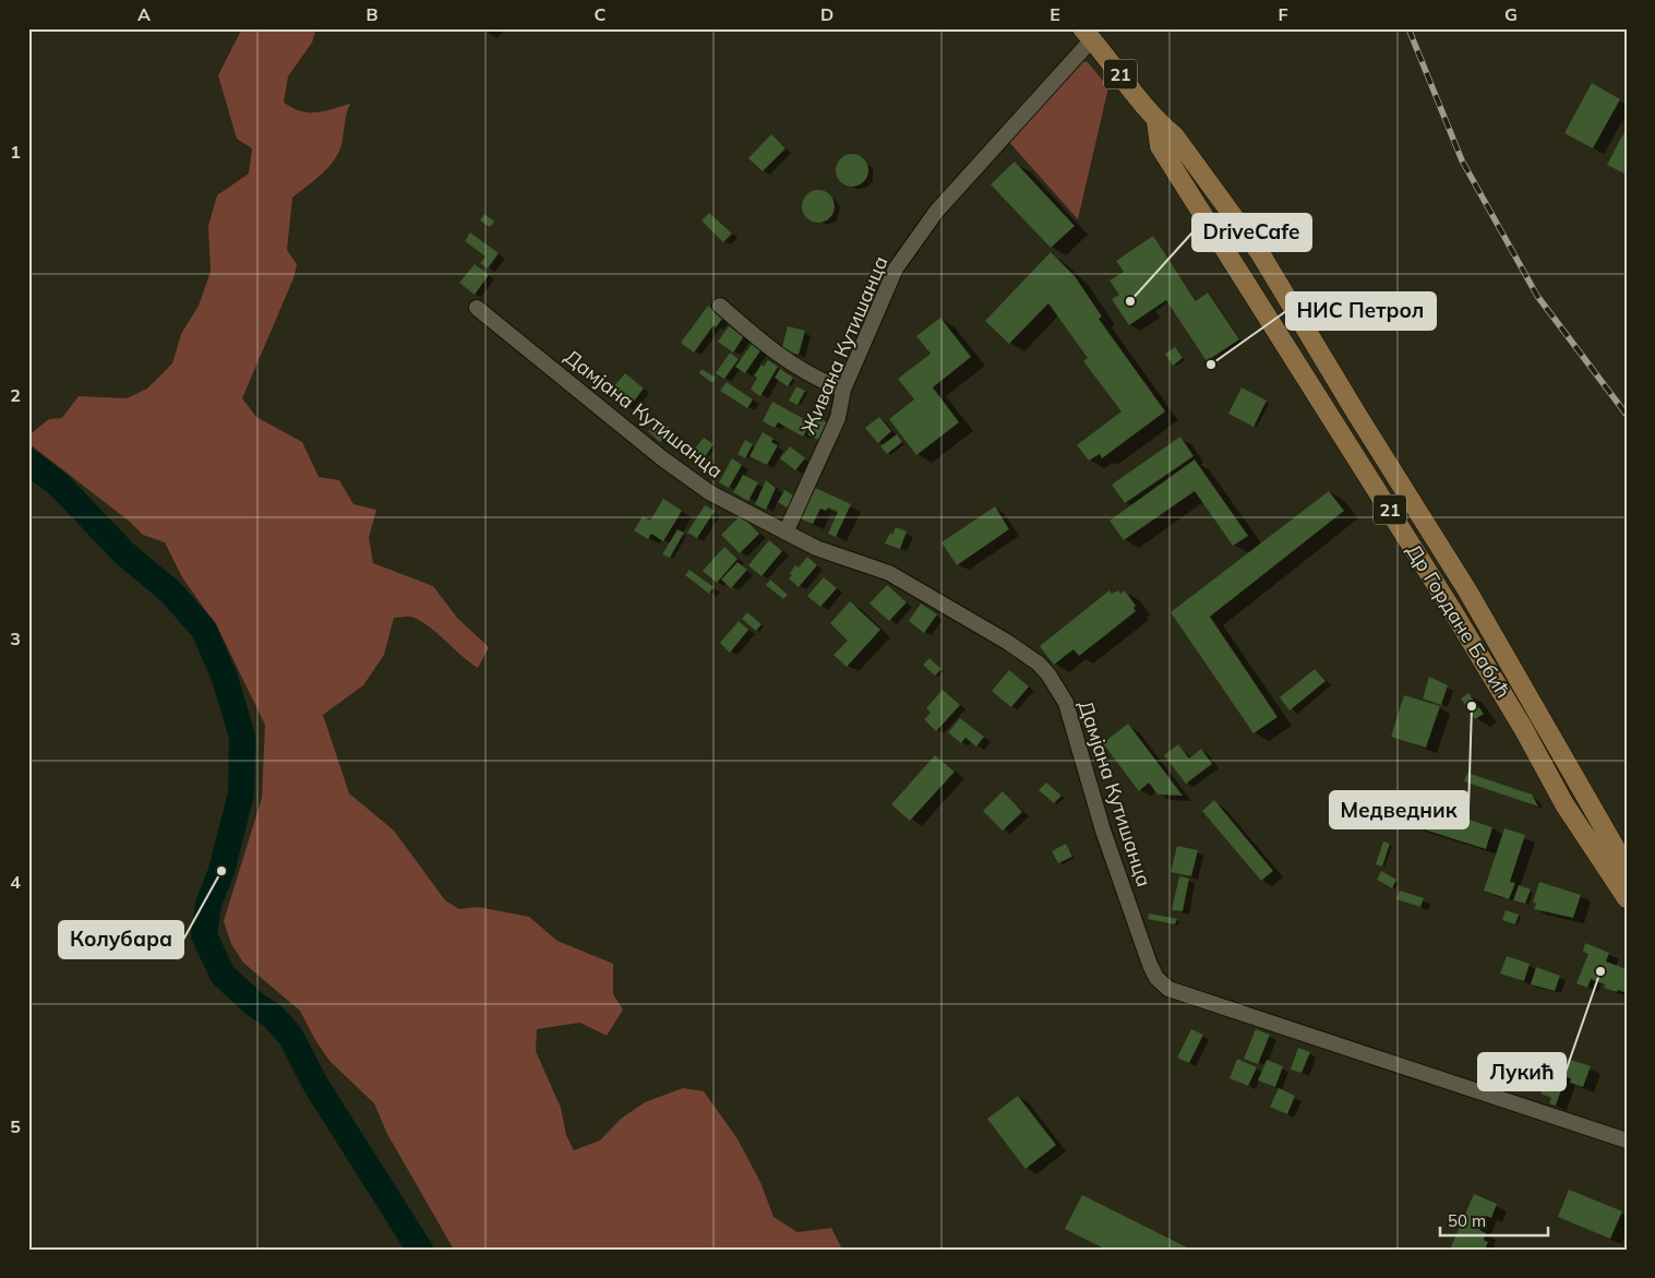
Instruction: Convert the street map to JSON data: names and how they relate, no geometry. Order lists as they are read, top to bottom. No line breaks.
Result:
{"streets":{"main road":["21","Др Гордане Бабић"],"street":["Живана Кутишанца","Дамјана Кутишанца"]},"crossings":[["Живана Кутишанца","Дамјана Кутишанца"],["Живана Кутишанца","Др Гордане Бабић"]],"places":["DriveCafe","НИС Петрол","Медведник","Колубара","Лукић"],"scale_bar":"50 m","grid":{"columns":["A","B","C","D","E","F","G"],"rows":["1","2","3","4","5"]}}
